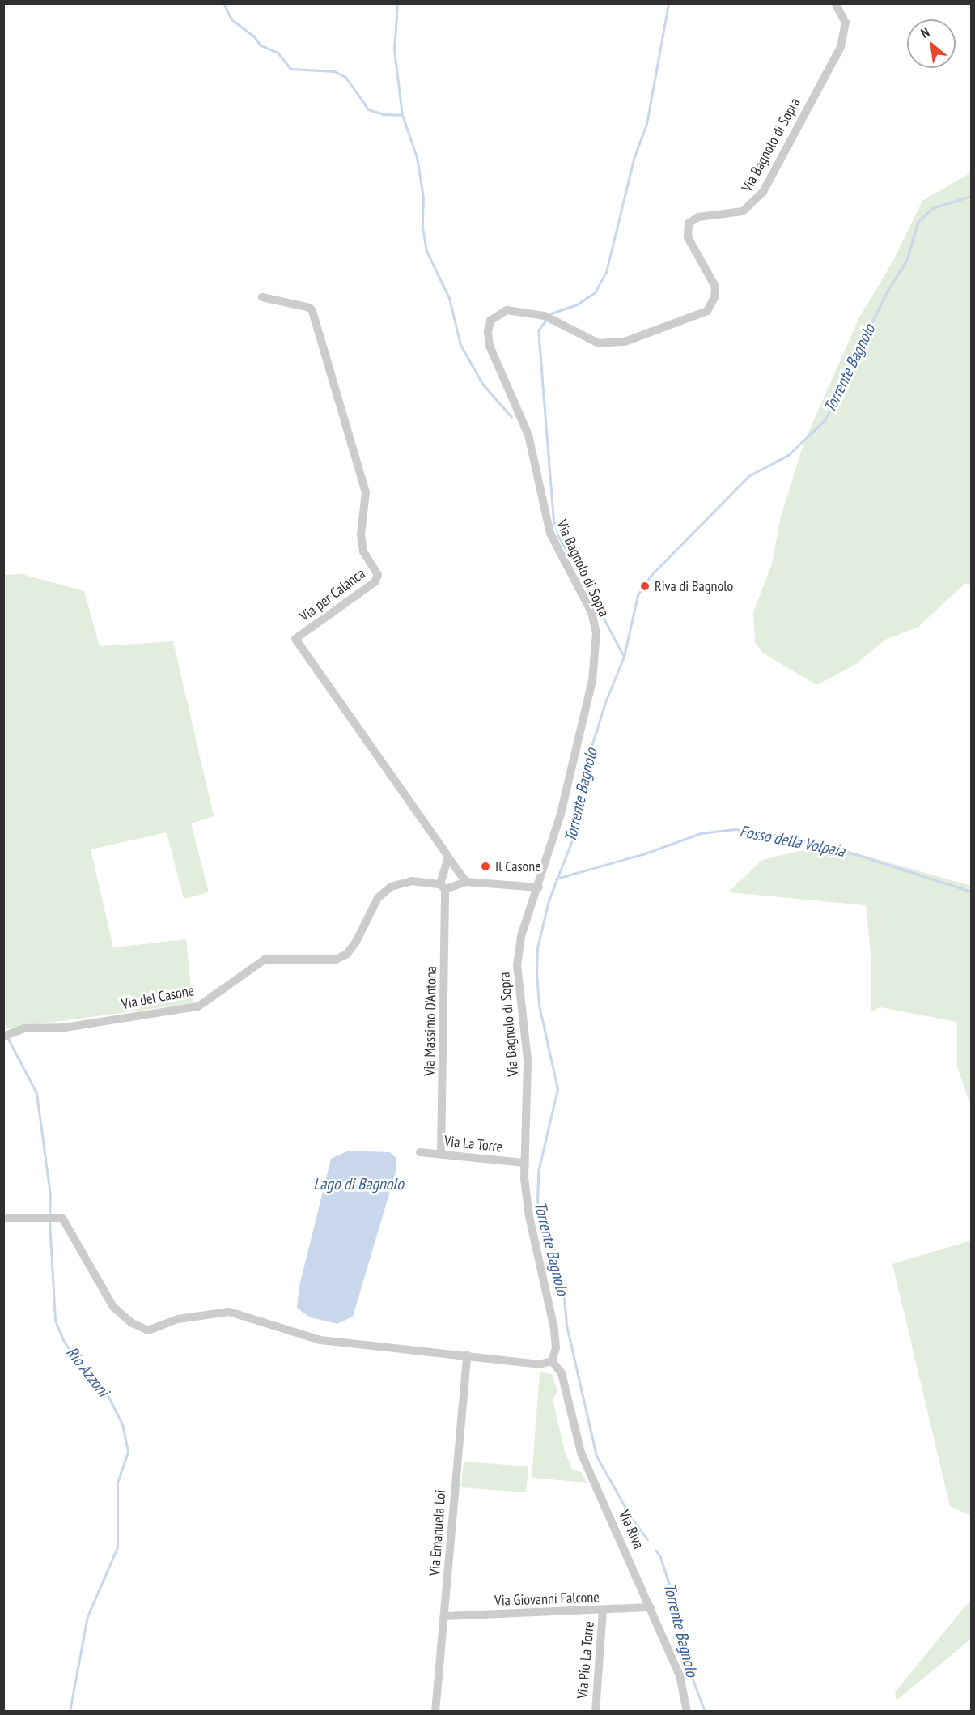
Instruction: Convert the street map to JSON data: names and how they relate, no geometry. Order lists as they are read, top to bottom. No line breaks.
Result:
{"streets":{"street":["Via Bagnolo di Sopra","Via per Calanca","Via del Casone","Via Massimo D'Antona","Via La Torre","Via Riva","Via Emanuela Loi","Via Giovanni Falcone","Via Pio La Torre"]},"crossings":[["Via Bagnolo di Sopra","Via del Casone"],["Via Bagnolo di Sopra","Via La Torre"],["Via Bagnolo di Sopra","Via Riva"],["Via del Casone","Via Massimo D'Antona"],["Via Massimo D'Antona","Via La Torre"],["Via Riva","Via Giovanni Falcone"],["Via Emanuela Loi","Via Giovanni Falcone"],["Via Giovanni Falcone","Via Pio La Torre"]],"water":["Torrente Bagnolo","Fosso della Volpaia","Lago di Bagnolo","Rio Azzoni"],"places":["Riva di Bagnolo","Il Casone"],"north":"top left"}
